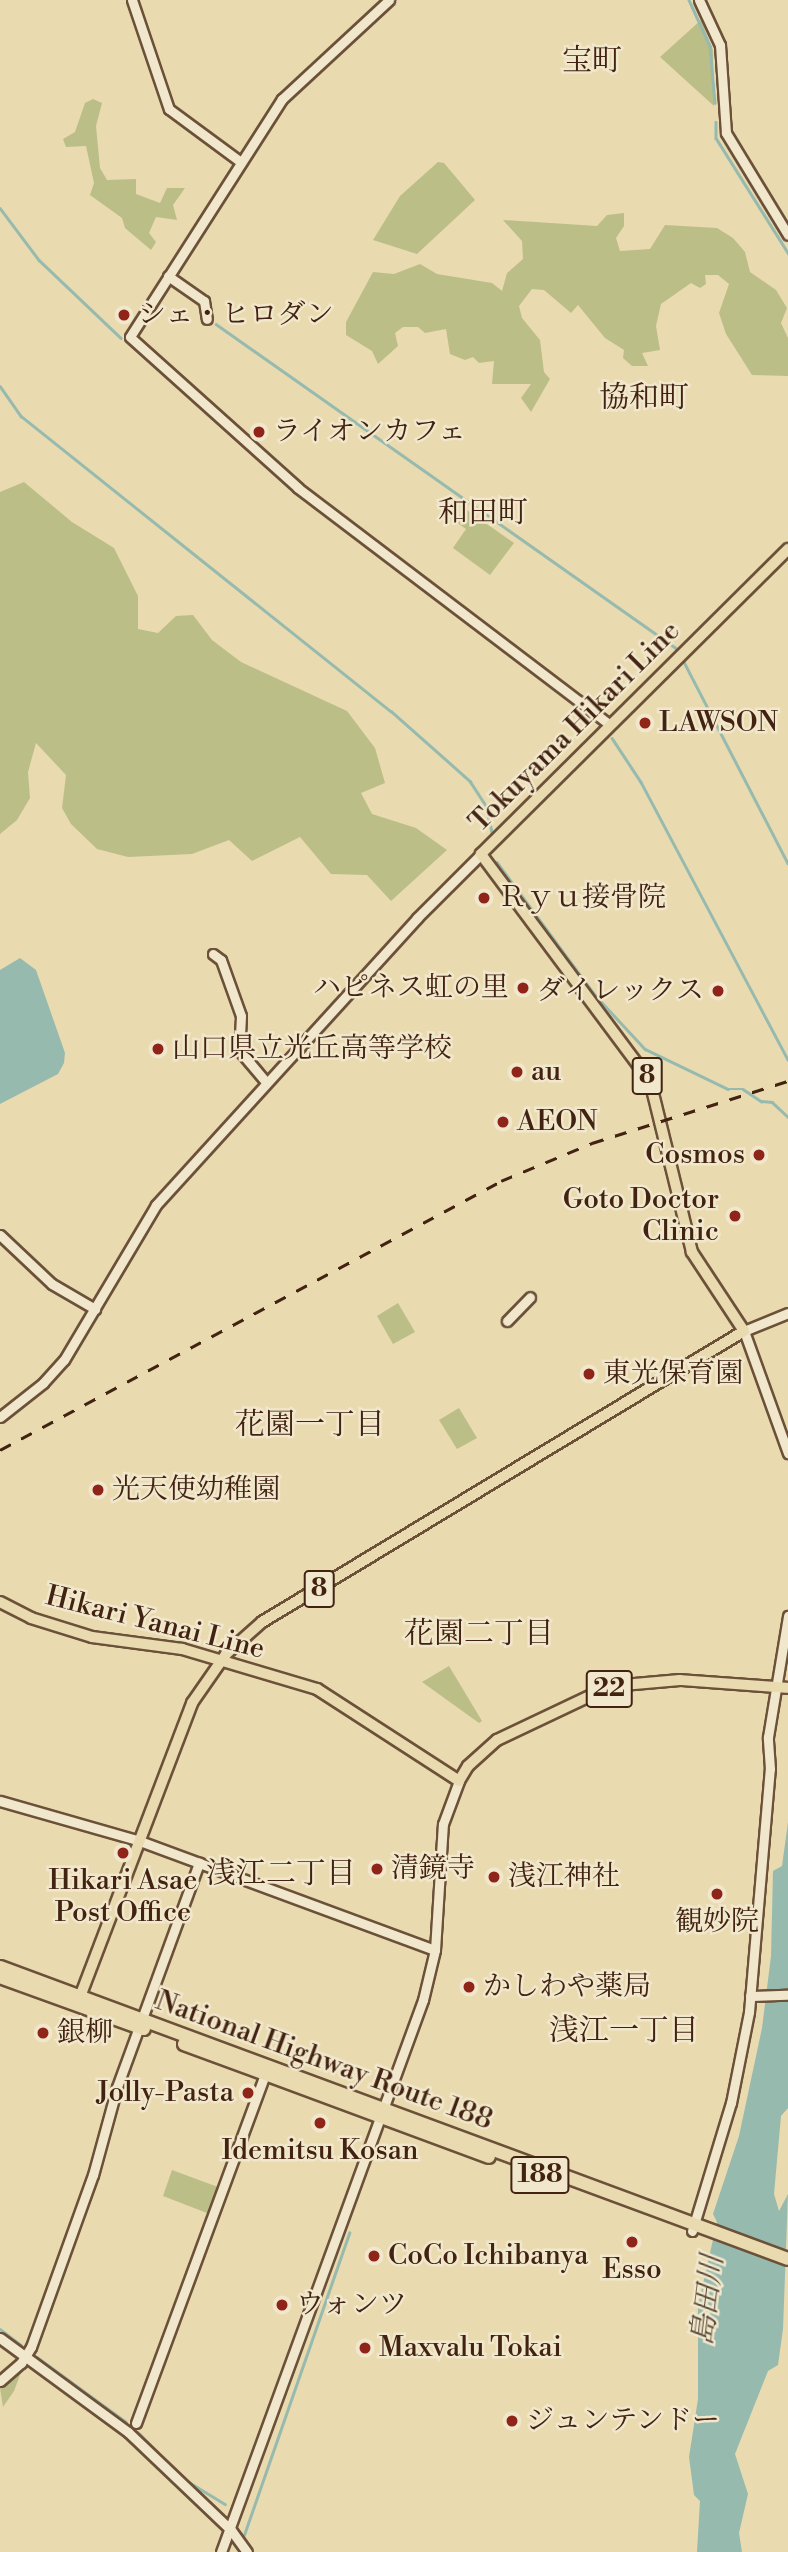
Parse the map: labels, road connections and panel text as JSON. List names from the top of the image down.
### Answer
{
  "streets": {
    "highway": ["National Highway Route 188", "188"],
    "main road": [
      "Tokuyama Hikari Line",
      "8",
      "Hikari Yanai Line",
      "22"
    ]
  },
  "crossings": [
    ["Tokuyama Hikari Line", "8"],
    ["8", "Hikari Yanai Line"],
    ["8", "National Highway Route 188"],
    ["Hikari Yanai Line", "22"]
  ],
  "districts": [
    "宝町",
    "協和町",
    "和田町",
    "花園一丁目",
    "花園二丁目",
    "浅江二丁目",
    "浅江一丁目"
  ],
  "water": ["島田川"],
  "places": [
    "シェ・ヒロダン",
    "ライオンカフェ",
    "LAWSON",
    "Ｒｙｕ接骨院",
    "ハピネス虹の里",
    "ダイレックス",
    "山口県立光丘高等学校",
    "au",
    "AEON",
    "Cosmos",
    "Goto Doctor Clinic",
    "東光保育園",
    "光天使幼稚園",
    "Hikari Asae Post Office",
    "清鏡寺",
    "浅江神社",
    "観妙院",
    "かしわや薬局",
    "銀柳",
    "Jolly-Pasta",
    "Idemitsu Kosan",
    "Esso",
    "CoCo Ichibanya",
    "ウォンツ",
    "Maxvalu Tokai",
    "ジュンテンドー"
  ]
}
